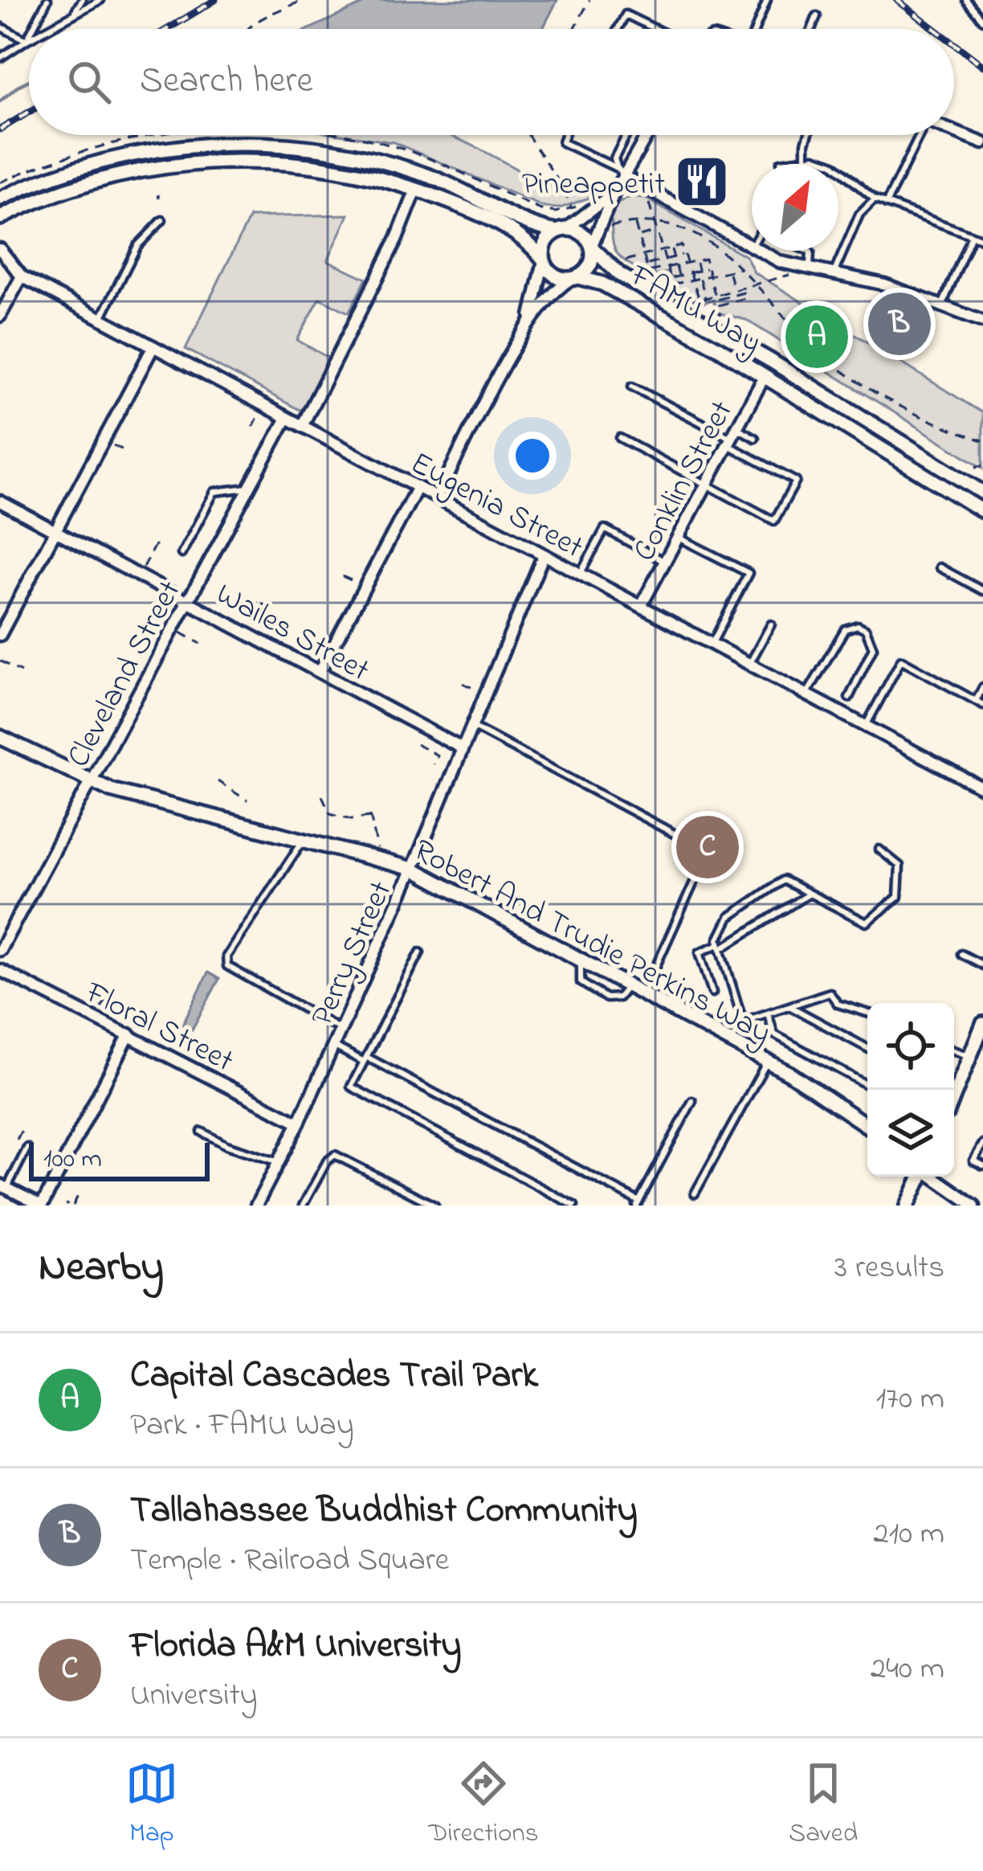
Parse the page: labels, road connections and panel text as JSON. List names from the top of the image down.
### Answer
{
  "streets": {
    "street": [
      "FAMU Way",
      "Conklin Street",
      "Eugenia Street",
      "Wailes Street",
      "Cleveland Street",
      "Robert And Trudie Perkins Way",
      "Perry Street",
      "Floral Street"
    ]
  },
  "crossings": [
    ["FAMU Way", "Conklin Street"],
    ["Conklin Street", "Eugenia Street"],
    ["Eugenia Street", "Cleveland Street"],
    ["Eugenia Street", "Perry Street"],
    ["Wailes Street", "Cleveland Street"],
    ["Wailes Street", "Perry Street"],
    ["Cleveland Street", "Robert And Trudie Perkins Way"],
    ["Robert And Trudie Perkins Way", "Perry Street"],
    ["Perry Street", "Floral Street"]
  ],
  "places": {
    "restaurant": ["Pineappetit"]
  },
  "scale_bar": "100 m",
  "north": "top right",
  "page": {
    "search": "Search here",
    "pins": ["B", "A", "C"],
    "scale": "100 m",
    "heading": ["Nearby", "3 results"],
    "list": [
      {
        "mark": "A",
        "name": "Capital Cascades Trail Park",
        "note": "Park · FAMU Way",
        "value": "170 m"
      },
      {
        "mark": "B",
        "name": "Tallahassee Buddhist Community",
        "note": "Temple · Railroad Square",
        "value": "210 m"
      },
      {
        "mark": "C",
        "name": "Florida A&M University",
        "note": "University",
        "value": "240 m"
      }
    ],
    "nav": ["Map", "Directions", "Saved"]
  }
}
